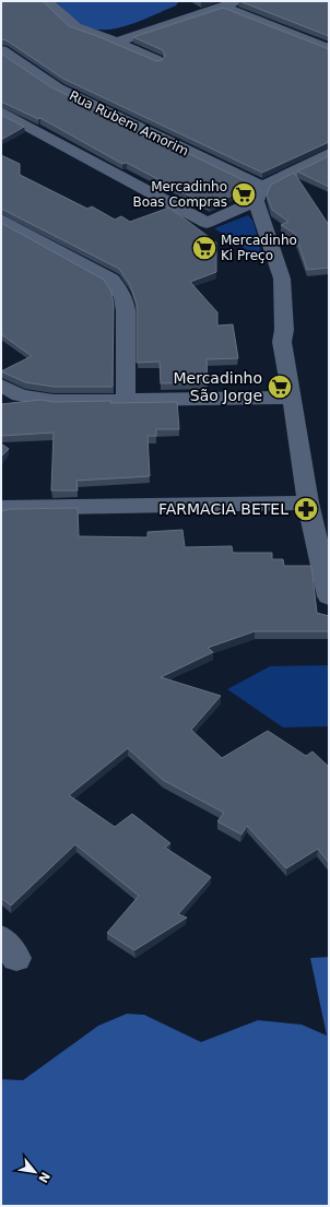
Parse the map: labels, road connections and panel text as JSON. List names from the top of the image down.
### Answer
{
  "streets": {
    "street": ["Rua Rubem Amorim"]
  },
  "places": {
    "supermarket": ["Mercadinho Boas Compras", "Mercadinho Ki Preço", "Mercadinho São Jorge"],
    "pharmacy": ["FARMACIA BETEL"]
  },
  "north": "bottom right"
}
